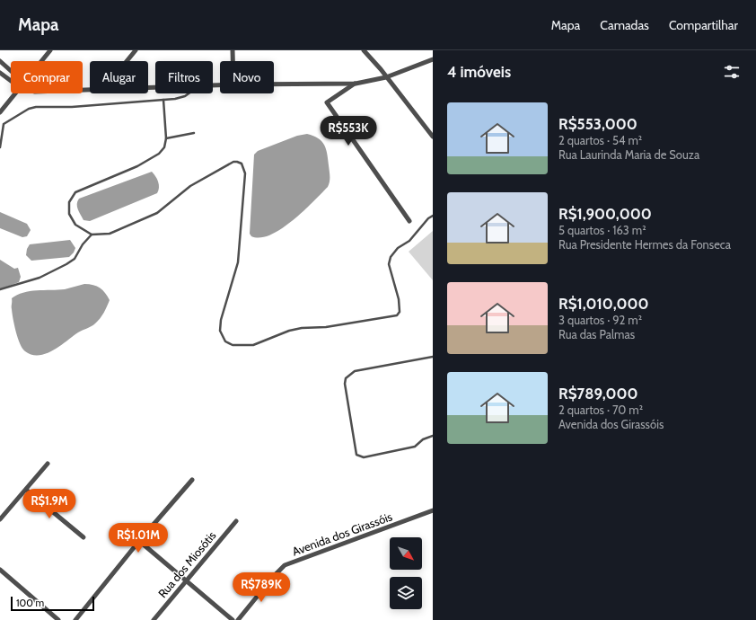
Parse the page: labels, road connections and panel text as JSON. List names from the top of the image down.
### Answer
{
  "streets": {
    "street": ["Avenida dos Girassóis", "Rua dos Miosótis"]
  },
  "scale_bar": "100 m",
  "north": "bottom right",
  "page": {
    "header": "Mapa",
    "nav": ["Mapa", "Camadas", "Compartilhar"],
    "heading": "4 imóveis",
    "chip": [
      "Comprar",
      "Alugar",
      "Filtros",
      "Novo"
    ],
    "list": [
      {
        "name": "R$553,000",
        "note": "2 quartos · 54 m² · Rua Laurinda Maria de Souza"
      },
      {
        "name": "R$1,900,000",
        "note": "5 quartos · 163 m² · Rua Presidente Hermes da Fonseca"
      },
      {
        "name": "R$1,010,000",
        "note": "3 quartos · 92 m² · Rua das Palmas"
      },
      {
        "name": "R$789,000",
        "note": "2 quartos · 70 m² · Avenida dos Girassóis"
      }
    ],
    "price": [
      "R$553K",
      "R$1.9M",
      "R$1.01M",
      "R$789K"
    ],
    "scale": "100 m"
  }
}
